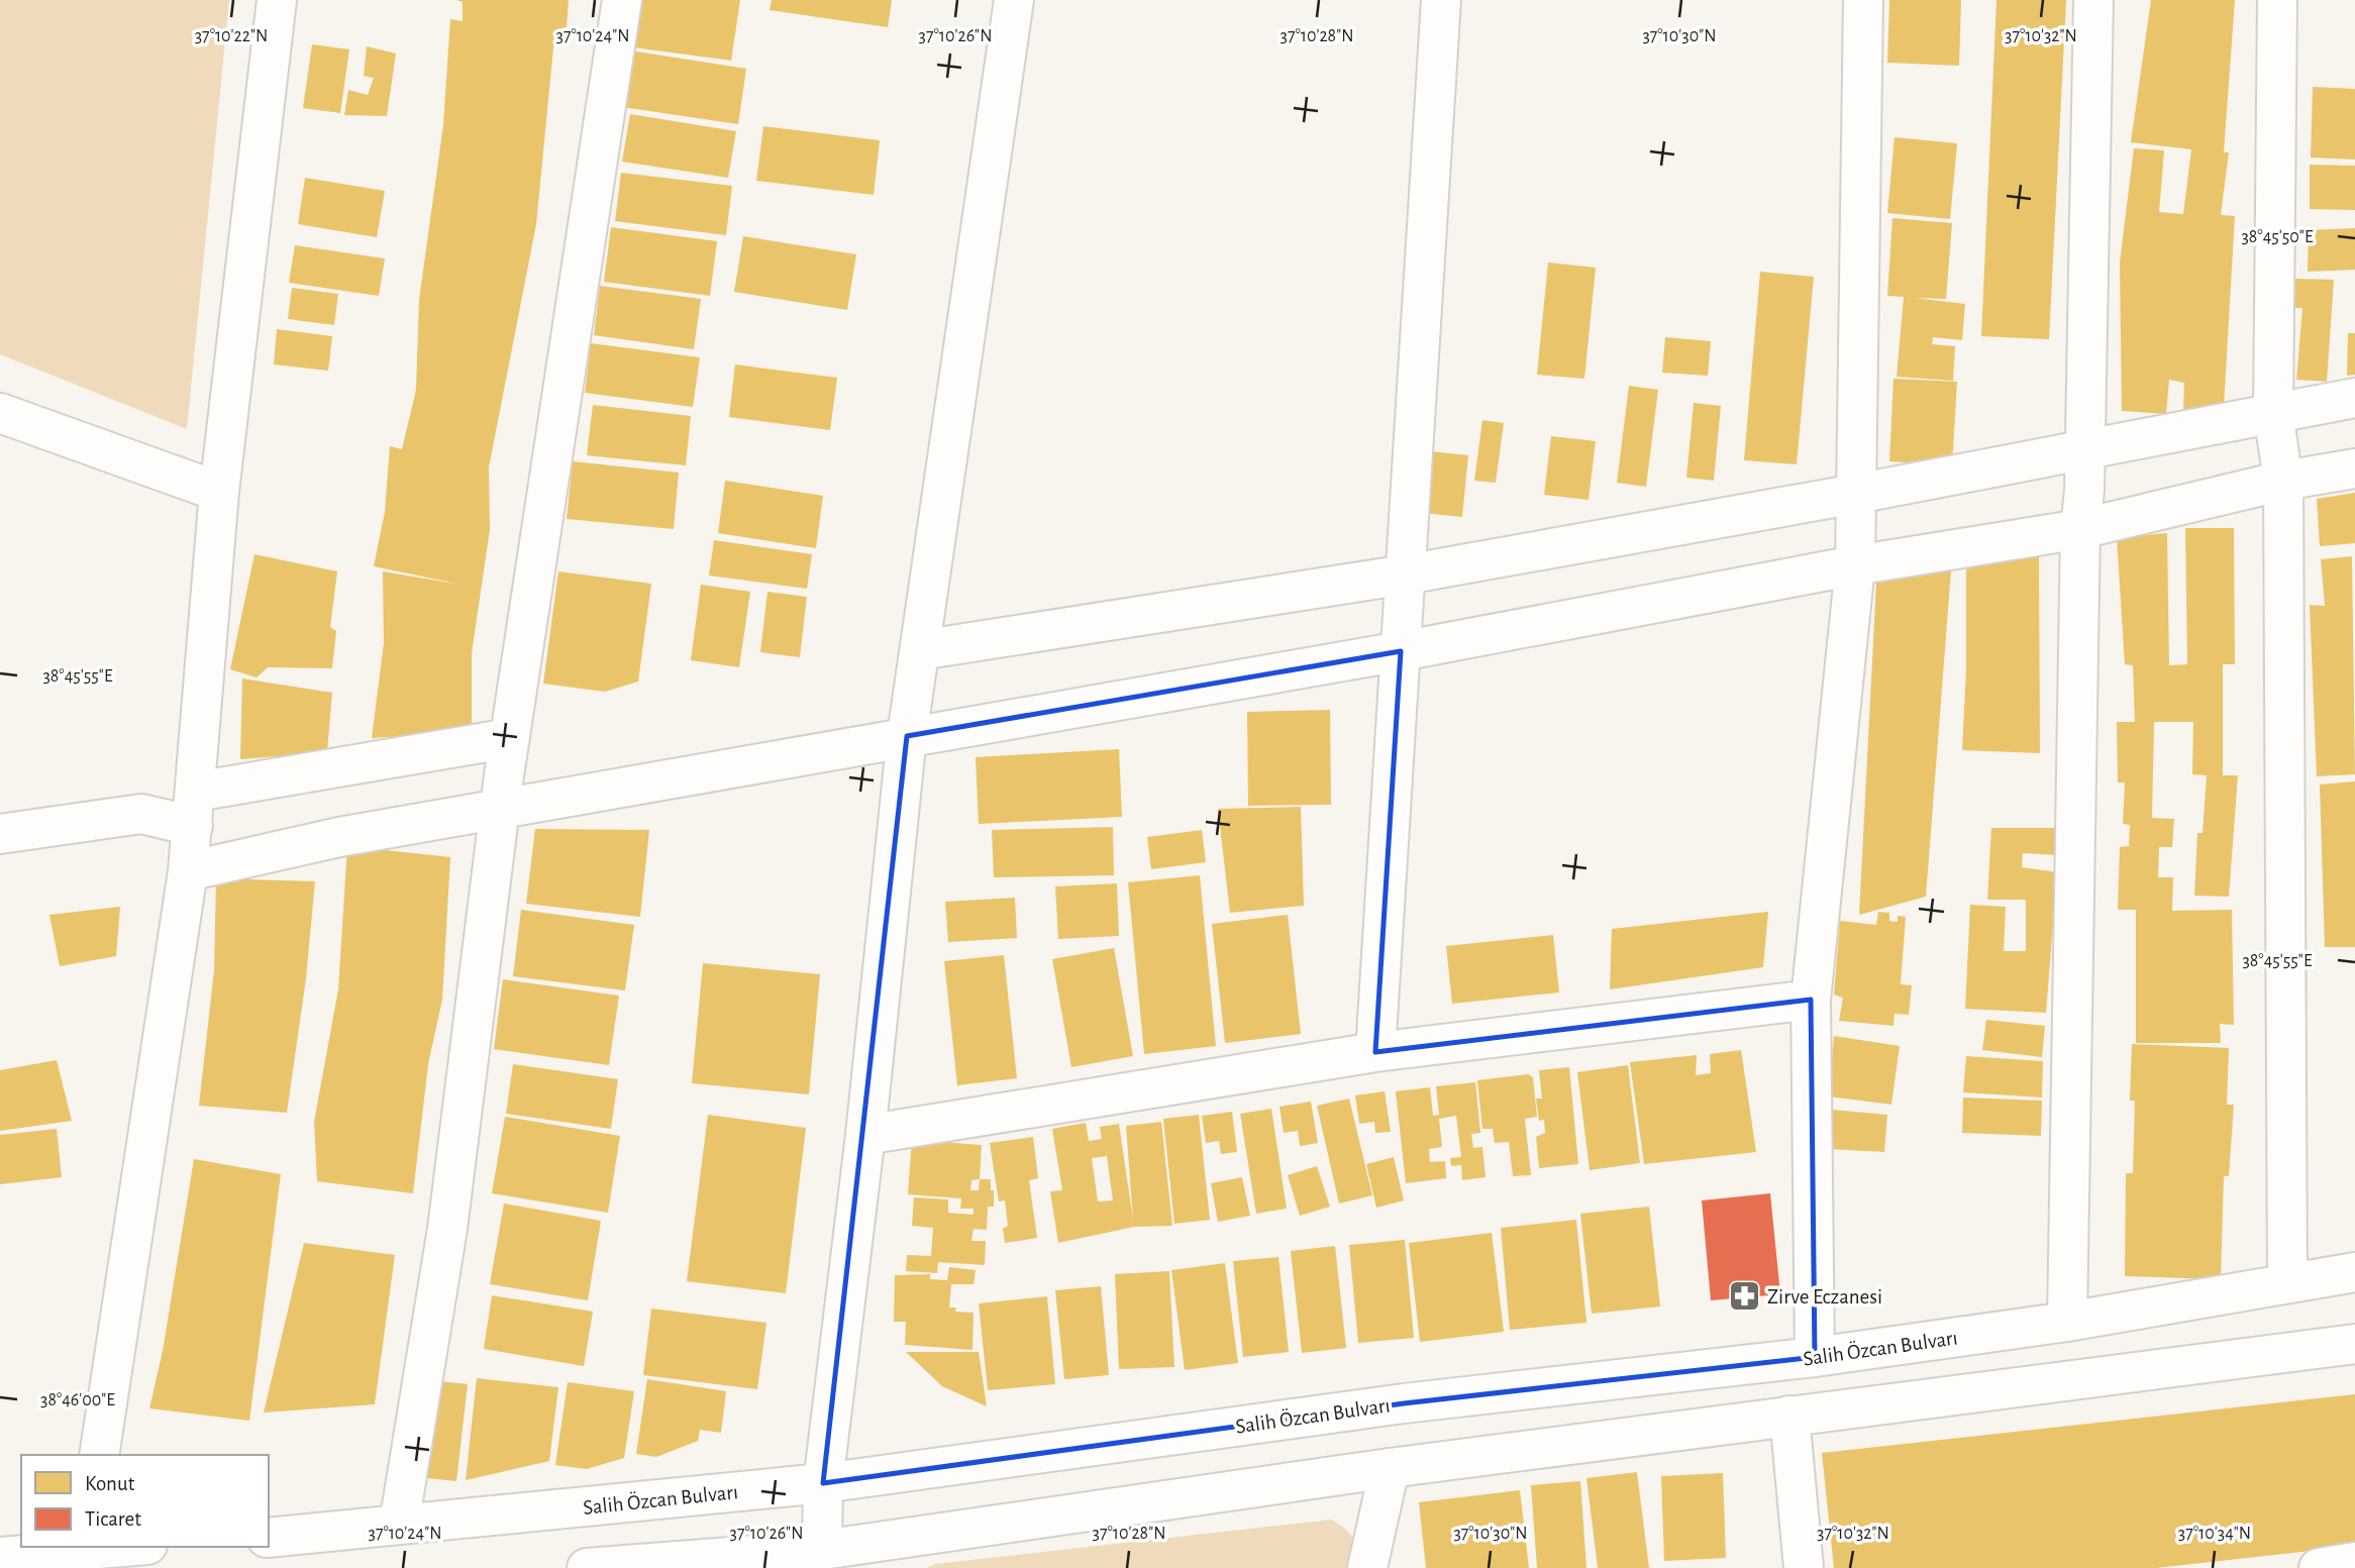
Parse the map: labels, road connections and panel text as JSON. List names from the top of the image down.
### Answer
{
  "streets": {
    "street": ["Salih Özcan Bulvarı"]
  },
  "places": {
    "pharmacy": ["Zirve Eczanesi"]
  },
  "legend": ["Konut", "Ticaret"],
  "coordinates": [
    "37°10'22\"N",
    "37°10'24\"N",
    "37°10'26\"N",
    "37°10'28\"N",
    "37°10'30\"N",
    "37°10'32\"N",
    "38°45'50\"E",
    "38°45'55\"E",
    "38°46'00\"E",
    "37°10'34\"N"
  ]
}
